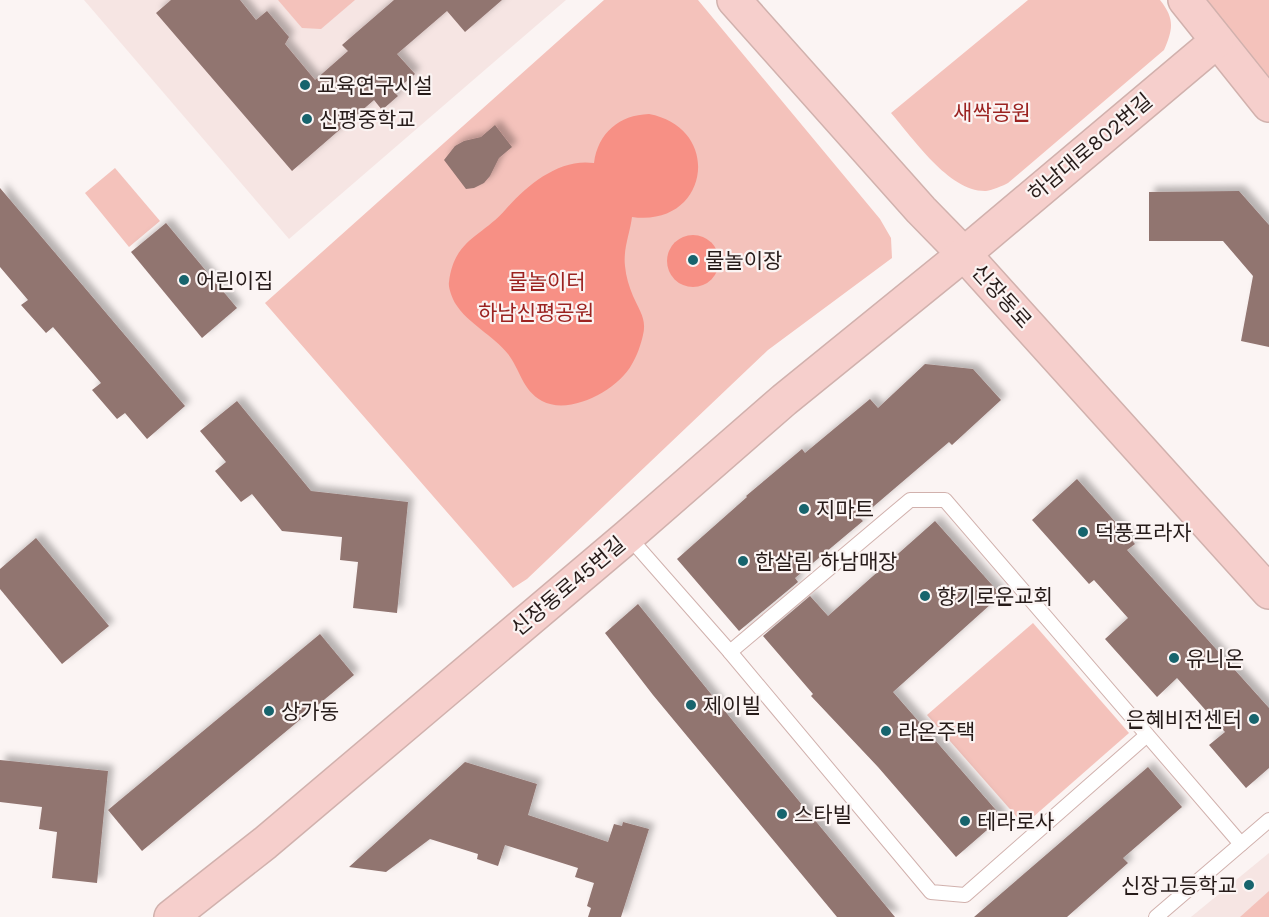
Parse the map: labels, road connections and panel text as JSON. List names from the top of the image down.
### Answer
{
  "streets": {
    "street": ["하남대로802번길", "신장동로", "신장동로45번길"]
  },
  "crossings": [
    ["하남대로802번길", "신장동로"],
    ["하남대로802번길", "신장동로45번길"],
    ["신장동로", "신장동로45번길"]
  ],
  "parks": ["새싹공원", "물놀이터", "하남신평공원"],
  "places": [
    "교육연구시설",
    "신평중학교",
    "물놀이장",
    "어린이집",
    "지마트",
    "덕풍프라자",
    "한살림 하남매장",
    "향기로운교회",
    "유니온",
    "제이빌",
    "상가동",
    "은혜비전센터",
    "라온주택",
    "스타빌",
    "테라로사",
    "신장고등학교"
  ]
}
